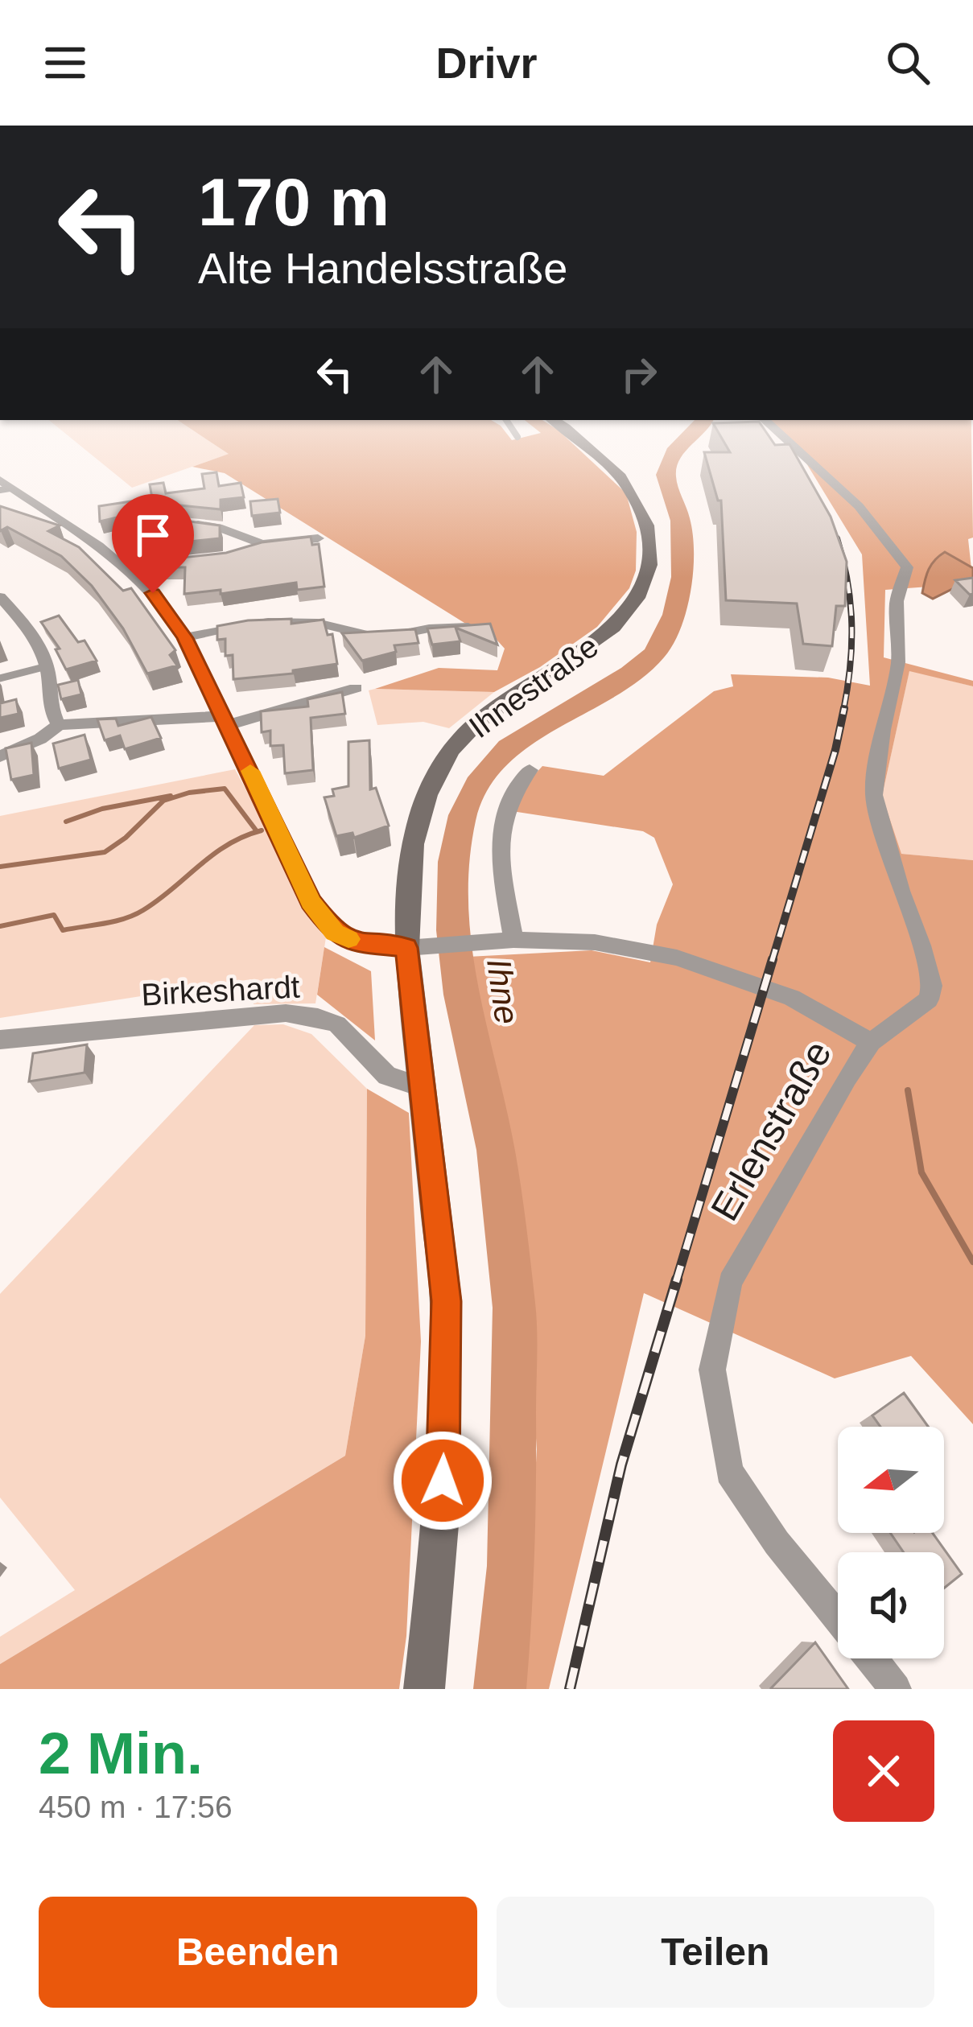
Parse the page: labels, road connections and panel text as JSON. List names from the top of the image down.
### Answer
{
  "streets": {
    "main road": ["Ihnestraße"],
    "street": ["Birkeshardt", "Erlenstraße"]
  },
  "crossings": [
    ["Ihnestraße", "Birkeshardt"],
    ["Ihnestraße", "Erlenstraße"]
  ],
  "water": ["Ihne"],
  "north": "left",
  "page": {
    "header": "Drivr",
    "turn": ["170 m", "Alte Handelsstraße"],
    "heading": ["2 Min.", "450 m · 17:56"],
    "buttons": ["Beenden", "Teilen"]
  }
}
